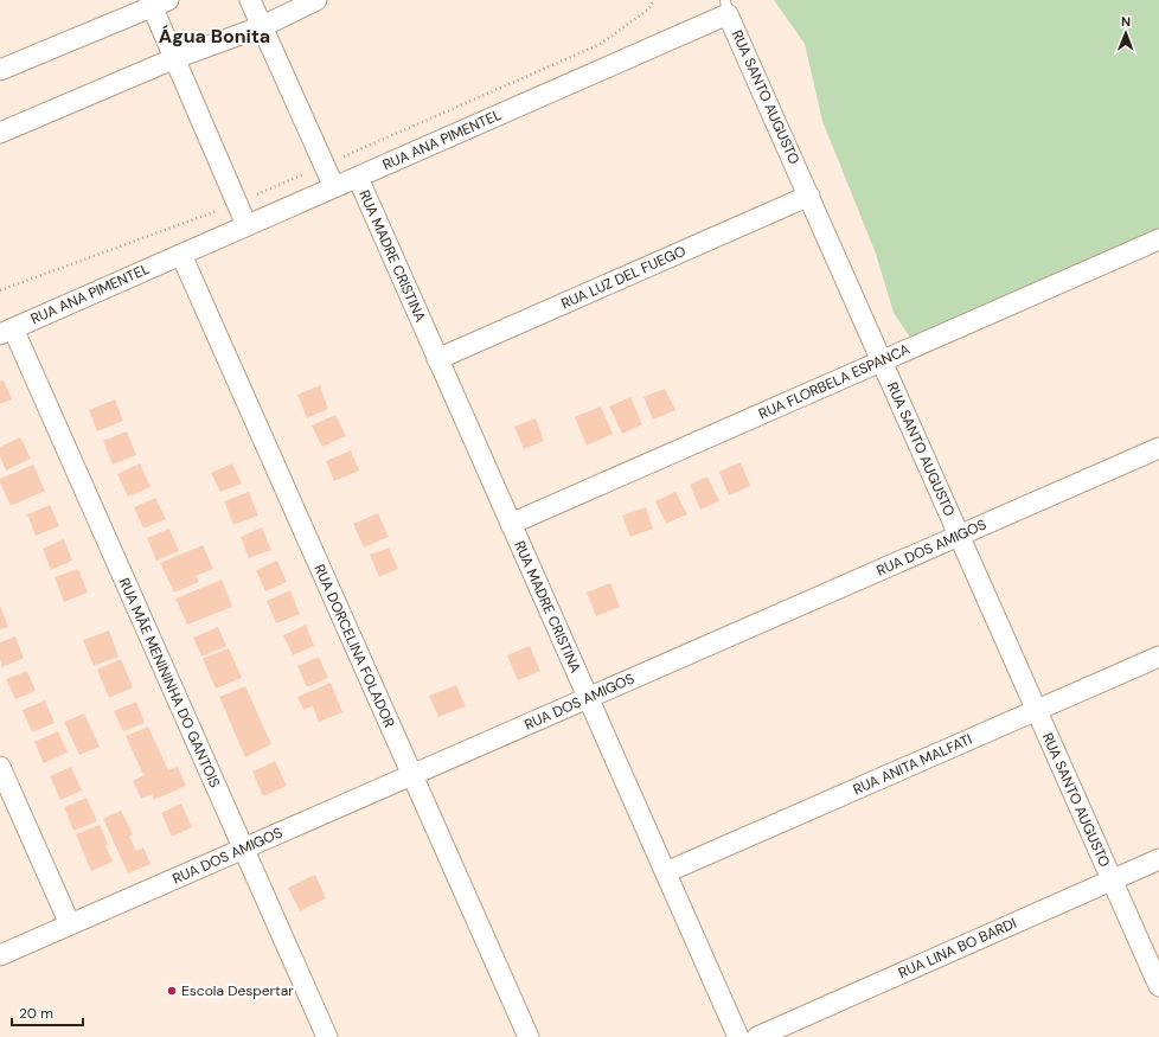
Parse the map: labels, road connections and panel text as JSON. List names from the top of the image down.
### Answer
{
  "streets": {
    "street": [
      "RUA SANTO AUGUSTO",
      "RUA ANA PIMENTEL",
      "RUA MADRE CRISTINA",
      "RUA LUZ DEL FUEGO",
      "RUA FLORBELA ESPANCA",
      "RUA DOS AMIGOS",
      "RUA DORCELINA FOLADOR",
      "RUA MÃE MENININHA DO GANTOIS",
      "RUA ANITA MALFATI",
      "RUA LINA BO BARDI"
    ]
  },
  "crossings": [
    ["RUA SANTO AUGUSTO", "RUA ANA PIMENTEL"],
    ["RUA SANTO AUGUSTO", "RUA LUZ DEL FUEGO"],
    ["RUA SANTO AUGUSTO", "RUA FLORBELA ESPANCA"],
    ["RUA SANTO AUGUSTO", "RUA DOS AMIGOS"],
    ["RUA SANTO AUGUSTO", "RUA ANITA MALFATI"],
    ["RUA SANTO AUGUSTO", "RUA LINA BO BARDI"],
    ["RUA ANA PIMENTEL", "RUA MADRE CRISTINA"],
    ["RUA ANA PIMENTEL", "RUA DORCELINA FOLADOR"],
    ["RUA ANA PIMENTEL", "RUA MÃE MENININHA DO GANTOIS"],
    ["RUA MADRE CRISTINA", "RUA LUZ DEL FUEGO"],
    ["RUA MADRE CRISTINA", "RUA FLORBELA ESPANCA"],
    ["RUA MADRE CRISTINA", "RUA DOS AMIGOS"],
    ["RUA MADRE CRISTINA", "RUA ANITA MALFATI"],
    ["RUA DOS AMIGOS", "RUA DORCELINA FOLADOR"],
    ["RUA DOS AMIGOS", "RUA MÃE MENININHA DO GANTOIS"]
  ],
  "districts": ["Água Bonita"],
  "places": ["Escola Despertar"],
  "scale_bar": "20 m",
  "north": "top"
}
